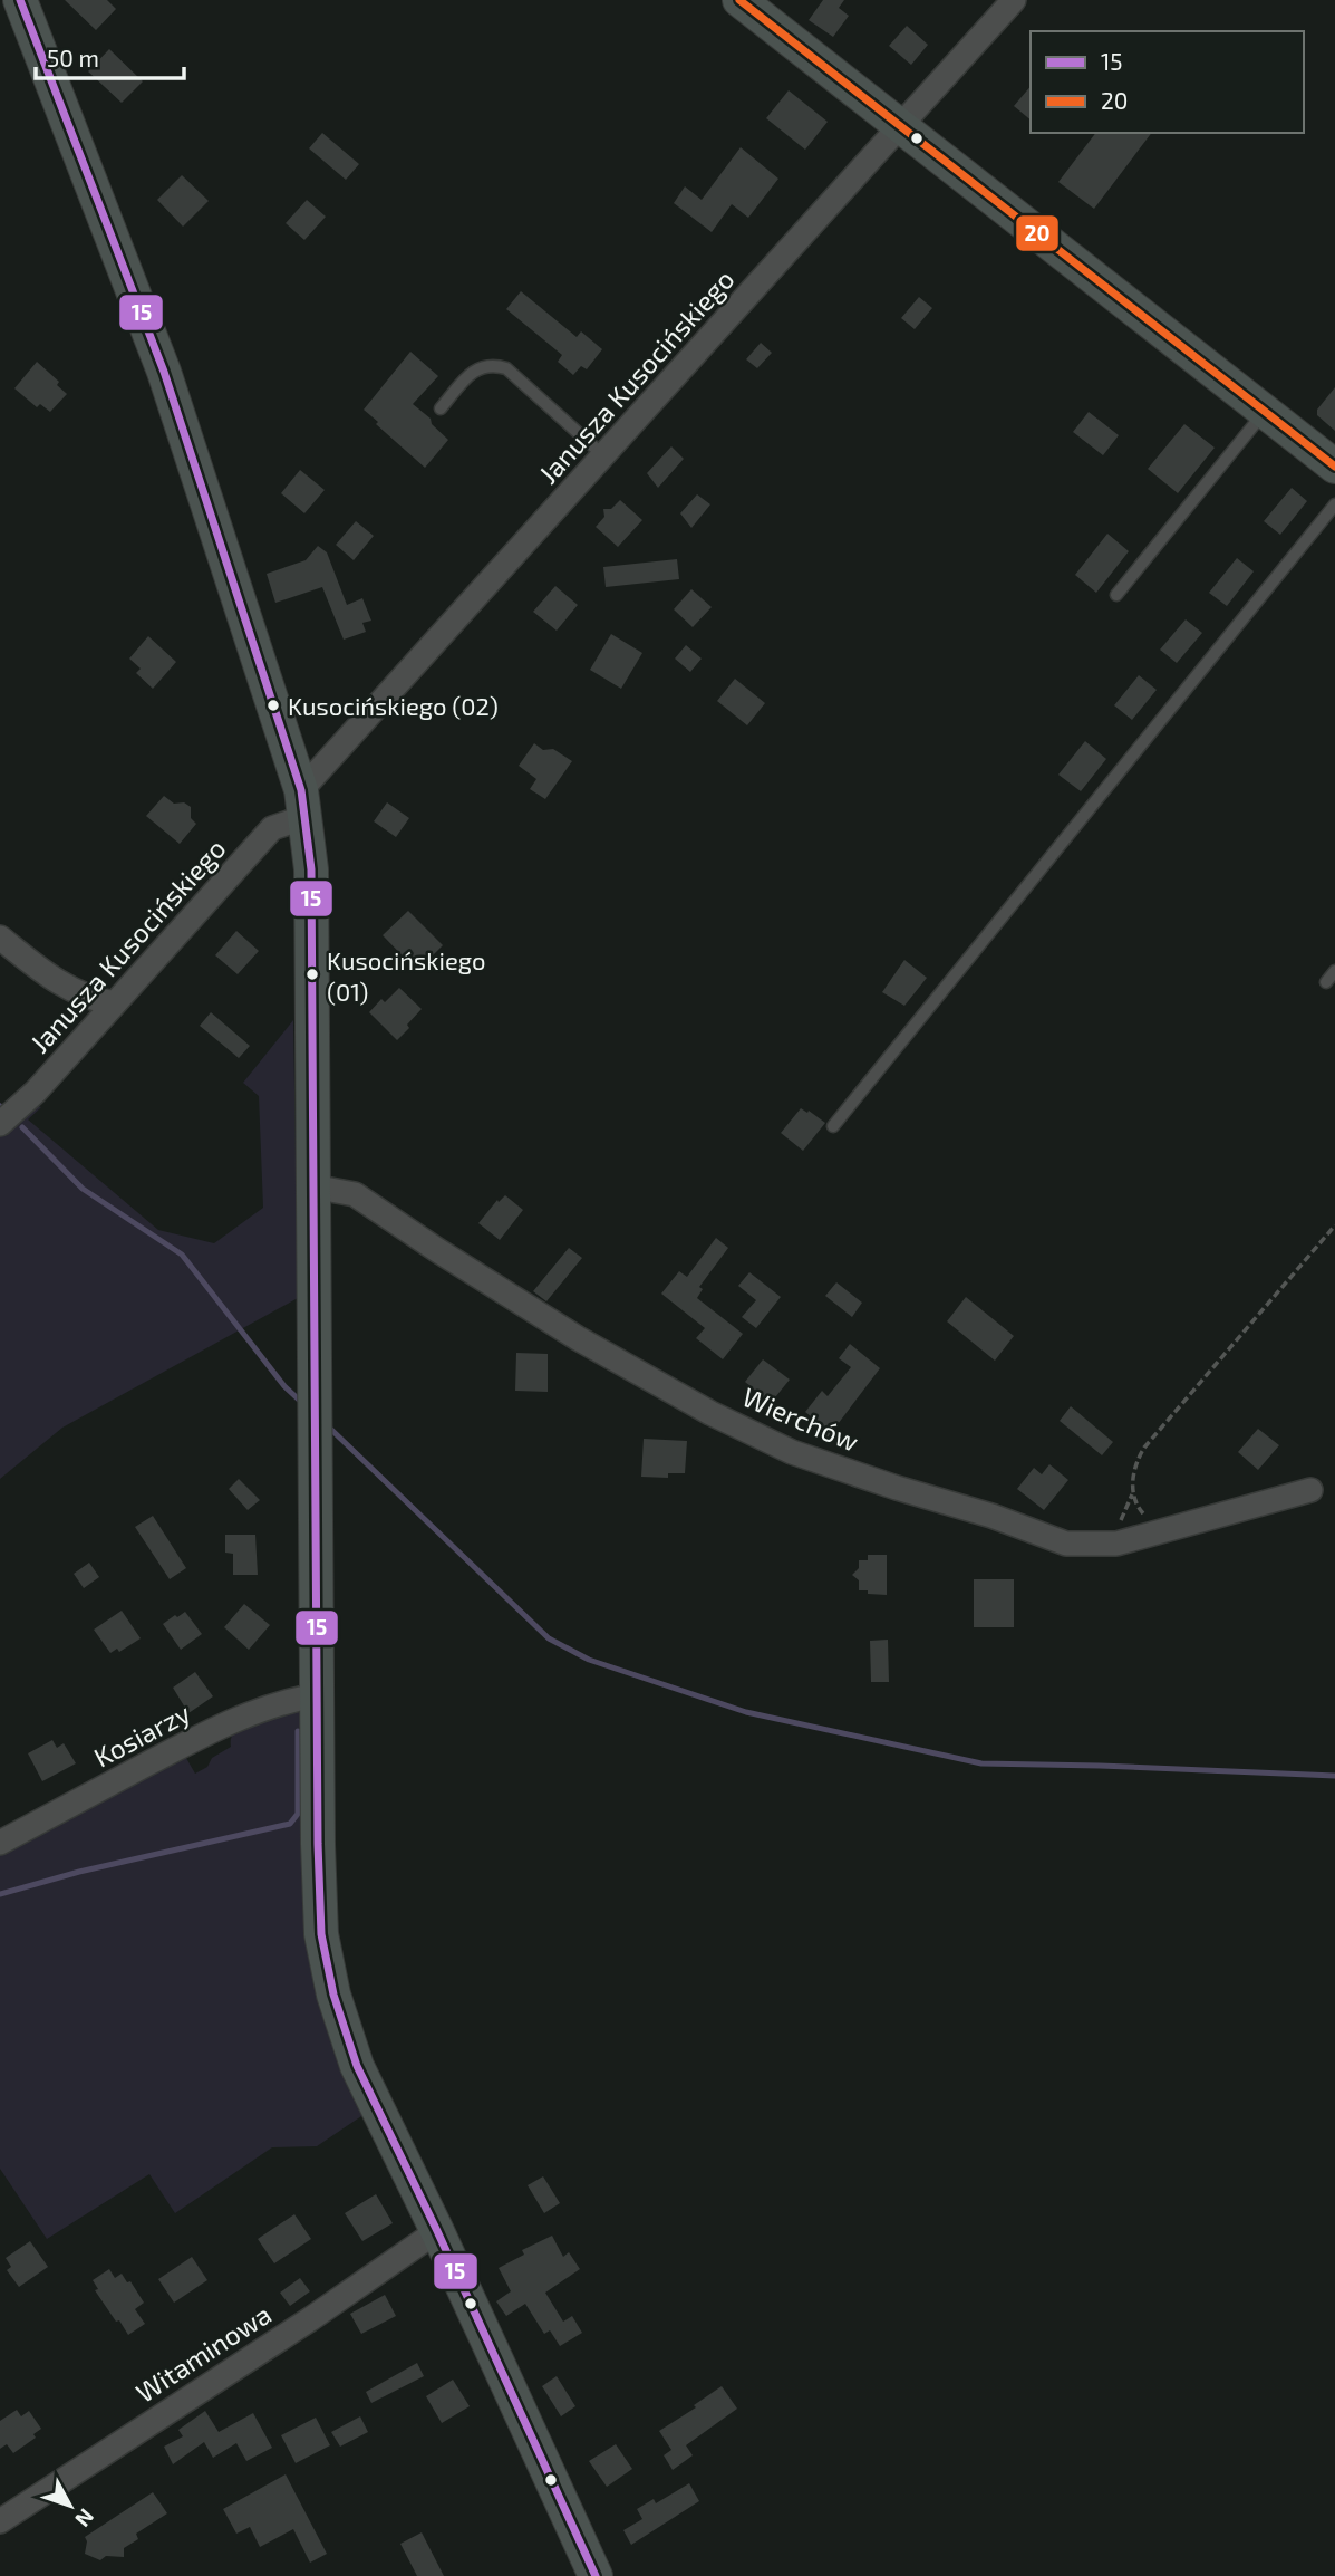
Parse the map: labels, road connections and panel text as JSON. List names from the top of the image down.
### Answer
{
  "streets": {
    "street": [
      "Janusza Kusocińskiego",
      "Wierchów",
      "Kosiarzy",
      "Witaminowa"
    ]
  },
  "places": ["Kusocińskiego (02)", "Kusocińskiego (01)"],
  "lines": ["transit line 15", "transit line 20"],
  "legend": ["15", "20"],
  "scale_bar": "50 m",
  "north": "bottom right"
}
